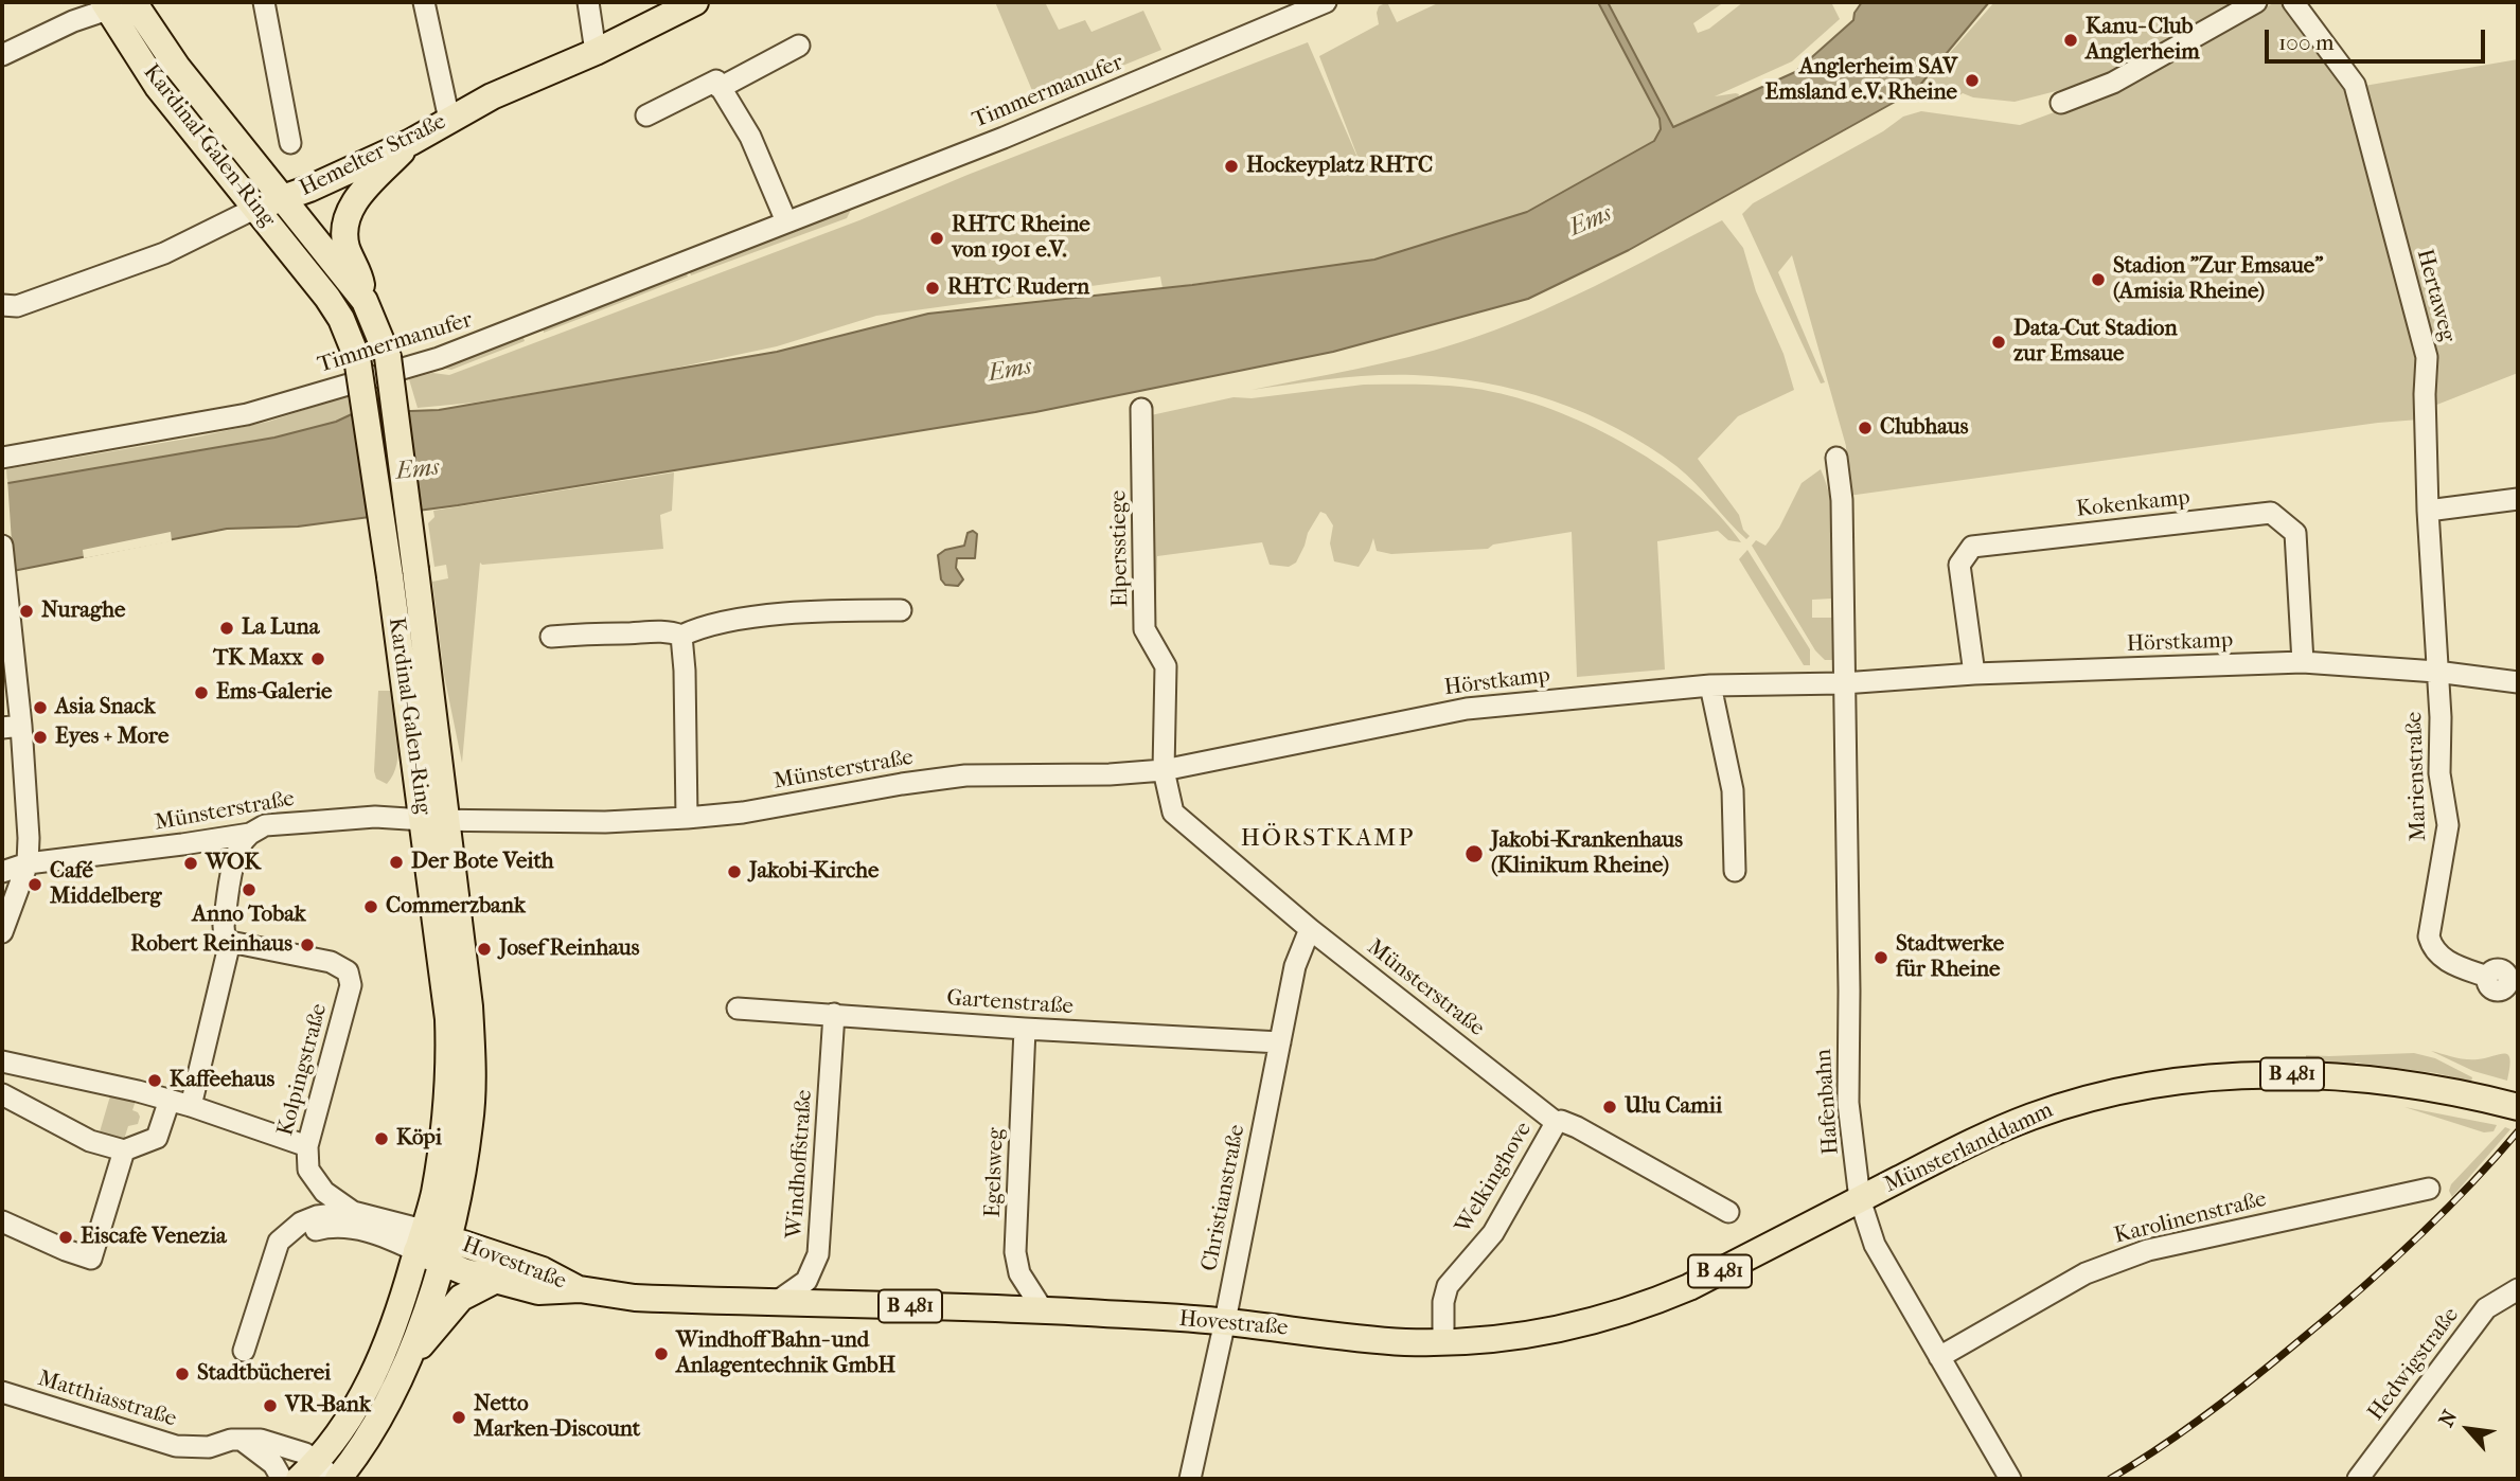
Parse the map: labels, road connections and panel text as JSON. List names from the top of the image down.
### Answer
{
  "streets": {
    "main road": [
      "Kardinal-Galen-Ring",
      "Hemelter Straße",
      "B 481",
      "Münsterlanddamm",
      "Hovestraße"
    ],
    "street": [
      "Timmermanufer",
      "Hertaweg",
      "Kokenkamp",
      "Elpersstiege",
      "Hörstkamp",
      "Münsterstraße",
      "Marienstraße",
      "Gartenstraße",
      "Kolpingstraße",
      "Hafenbahn",
      "Windhoffstraße",
      "Egelsweg",
      "Welkinghove",
      "Christianstraße",
      "Karolinenstraße",
      "Hedwigstraße",
      "Matthiasstraße"
    ]
  },
  "crossings": [
    ["Kardinal-Galen-Ring", "Hemelter Straße"],
    ["Kardinal-Galen-Ring", "Münsterstraße"],
    ["Kardinal-Galen-Ring", "Kolpingstraße"],
    ["Kardinal-Galen-Ring", "B 481"],
    ["Kardinal-Galen-Ring", "Hovestraße"],
    ["Kardinal-Galen-Ring", "Matthiasstraße"],
    ["Hertaweg", "Hörstkamp"],
    ["Hertaweg", "Marienstraße"],
    ["Kokenkamp", "Hörstkamp"],
    ["Elpersstiege", "Hörstkamp"],
    ["Elpersstiege", "Münsterstraße"],
    ["Hörstkamp", "Münsterstraße"],
    ["Hörstkamp", "Marienstraße"],
    ["Hörstkamp", "Hafenbahn"],
    ["Münsterstraße", "Welkinghove"],
    ["Münsterstraße", "Christianstraße"],
    ["Gartenstraße", "Windhoffstraße"],
    ["Gartenstraße", "Egelsweg"],
    ["Gartenstraße", "Christianstraße"],
    ["Kolpingstraße", "B 481"],
    ["B 481", "Hovestraße"],
    ["Hafenbahn", "Münsterlanddamm"],
    ["Hafenbahn", "Karolinenstraße"],
    ["Hafenbahn", "Hovestraße"],
    ["Münsterlanddamm", "Hovestraße"],
    ["Windhoffstraße", "Hovestraße"],
    ["Egelsweg", "Hovestraße"],
    ["Welkinghove", "Hovestraße"],
    ["Christianstraße", "Hovestraße"]
  ],
  "districts": ["HÖRSTKAMP"],
  "water": ["Ems"],
  "places": [
    "Kanu- Club Anglerheim",
    "Anglerheim SAV Emsland e.V. Rheine",
    "Hockeyplatz RHTC",
    "RHTC Rheine von 1901 e.V.",
    "Stadion \"Zur Emsaue\" (Amisia Rheine)",
    "RHTC Rudern",
    "Data-Cut Stadion zur Emsaue",
    "Clubhaus",
    "Nuraghe",
    "La Luna",
    "TK Maxx",
    "Ems-Galerie",
    "Asia Snack",
    "Eyes + More",
    "Jakobi-Krankenhaus (Klinikum Rheine)",
    "Der Bote Veith",
    "WOK",
    "Jakobi-Kirche",
    "Café Middelberg",
    "Anno Tobak",
    "Commerzbank",
    "Robert Reinhaus",
    "Josef Reinhaus",
    "Stadtwerke für Rheine",
    "Kaffeehaus",
    "Ulu Camii",
    "Köpi",
    "Eiscafe Venezia",
    "Windhoff Bahn- und Anlagentechnik GmbH",
    "Stadtbücherei",
    "VR-Bank",
    "Netto Marken-Discount"
  ],
  "scale_bar": "100 m",
  "north": "top left"
}
